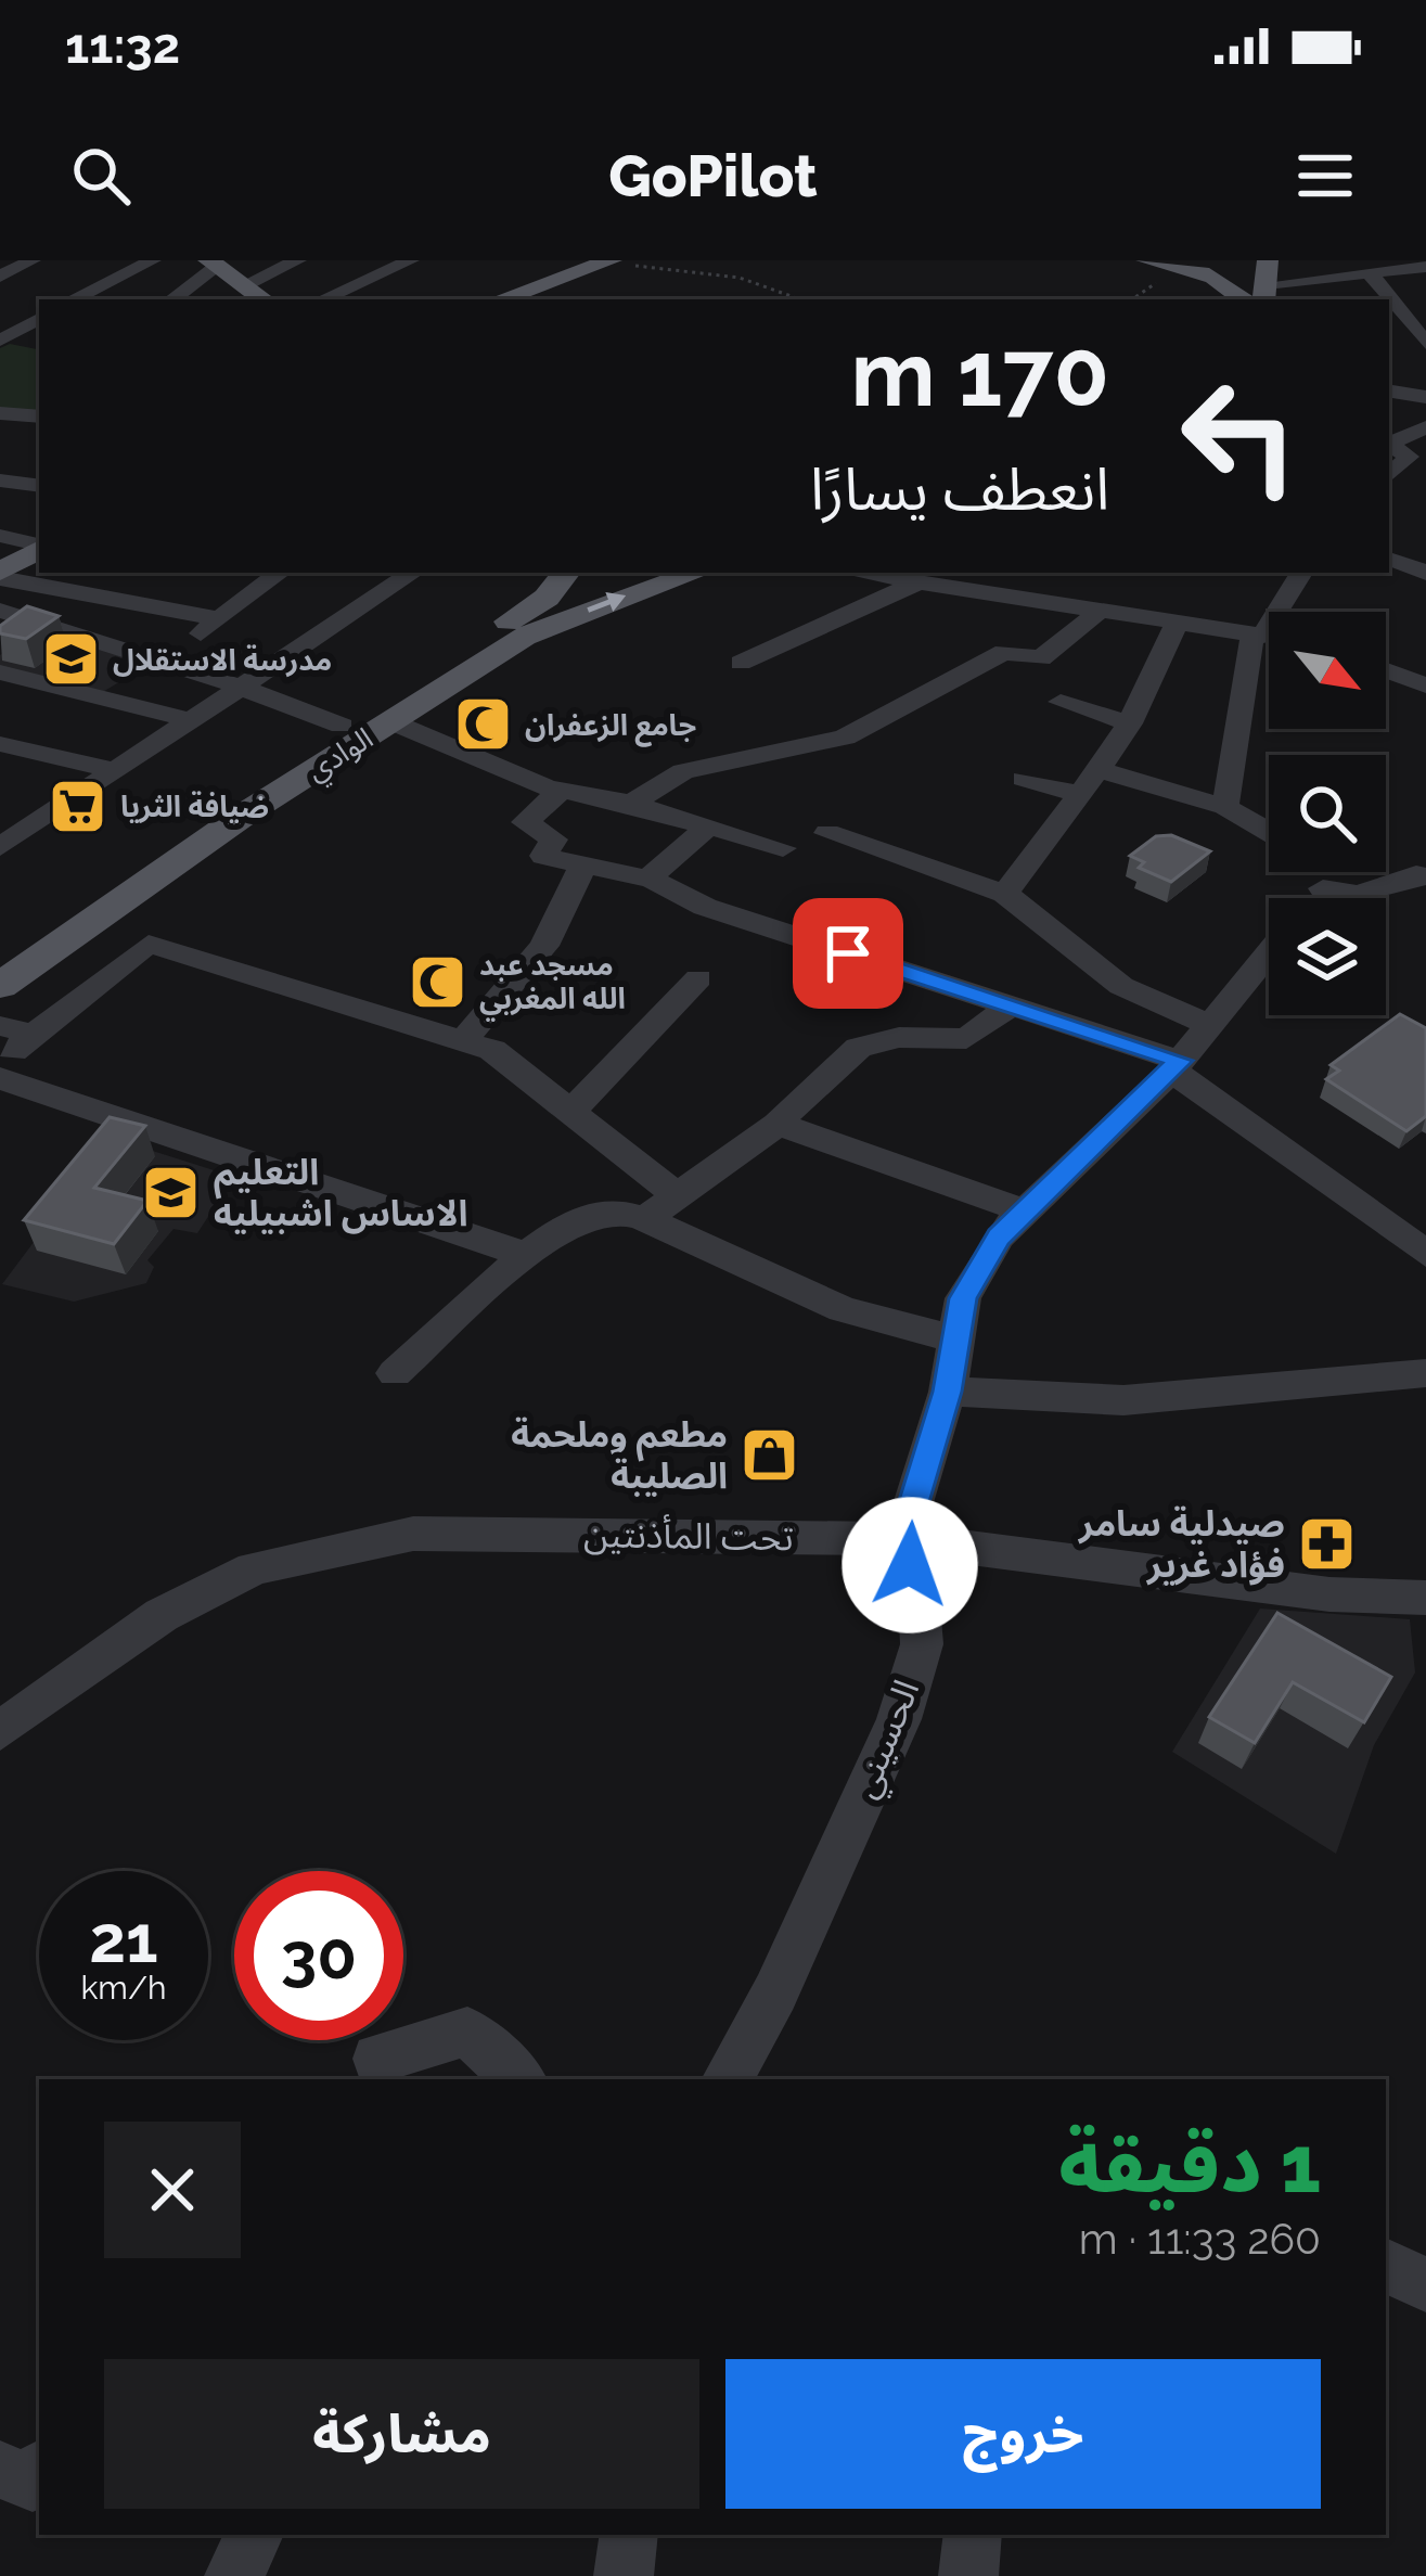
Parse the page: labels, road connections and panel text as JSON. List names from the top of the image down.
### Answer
{
  "streets": {
    "main road": ["الوادي"],
    "street": ["تحت المأذنتين", "الحسيني"]
  },
  "crossings": [
    ["تحت المأذنتين", "الحسيني"]
  ],
  "places": {
    "school or university": ["مدرسة الاستقلال", "التعلیم الاساس اشبیلیه"],
    "mosque": ["جامع الزعفران", "مسجد عبد الله المغربي"],
    "supermarket": ["ضيافة الثريا"],
    "shop": ["مطعم وملحمة الصليبة"],
    "pharmacy": ["صيدلية سامر فؤاد غرير"]
  },
  "north": "bottom right",
  "page": {
    "status": "11:32",
    "header": "GoPilot",
    "turn": ["170 m", "انعطف يسارًا"],
    "speed": "21 km/h",
    "limit": "30",
    "heading": ["1 دقيقة", "260 m · 11:33"],
    "buttons": ["خروج", "مشاركة"]
  }
}
